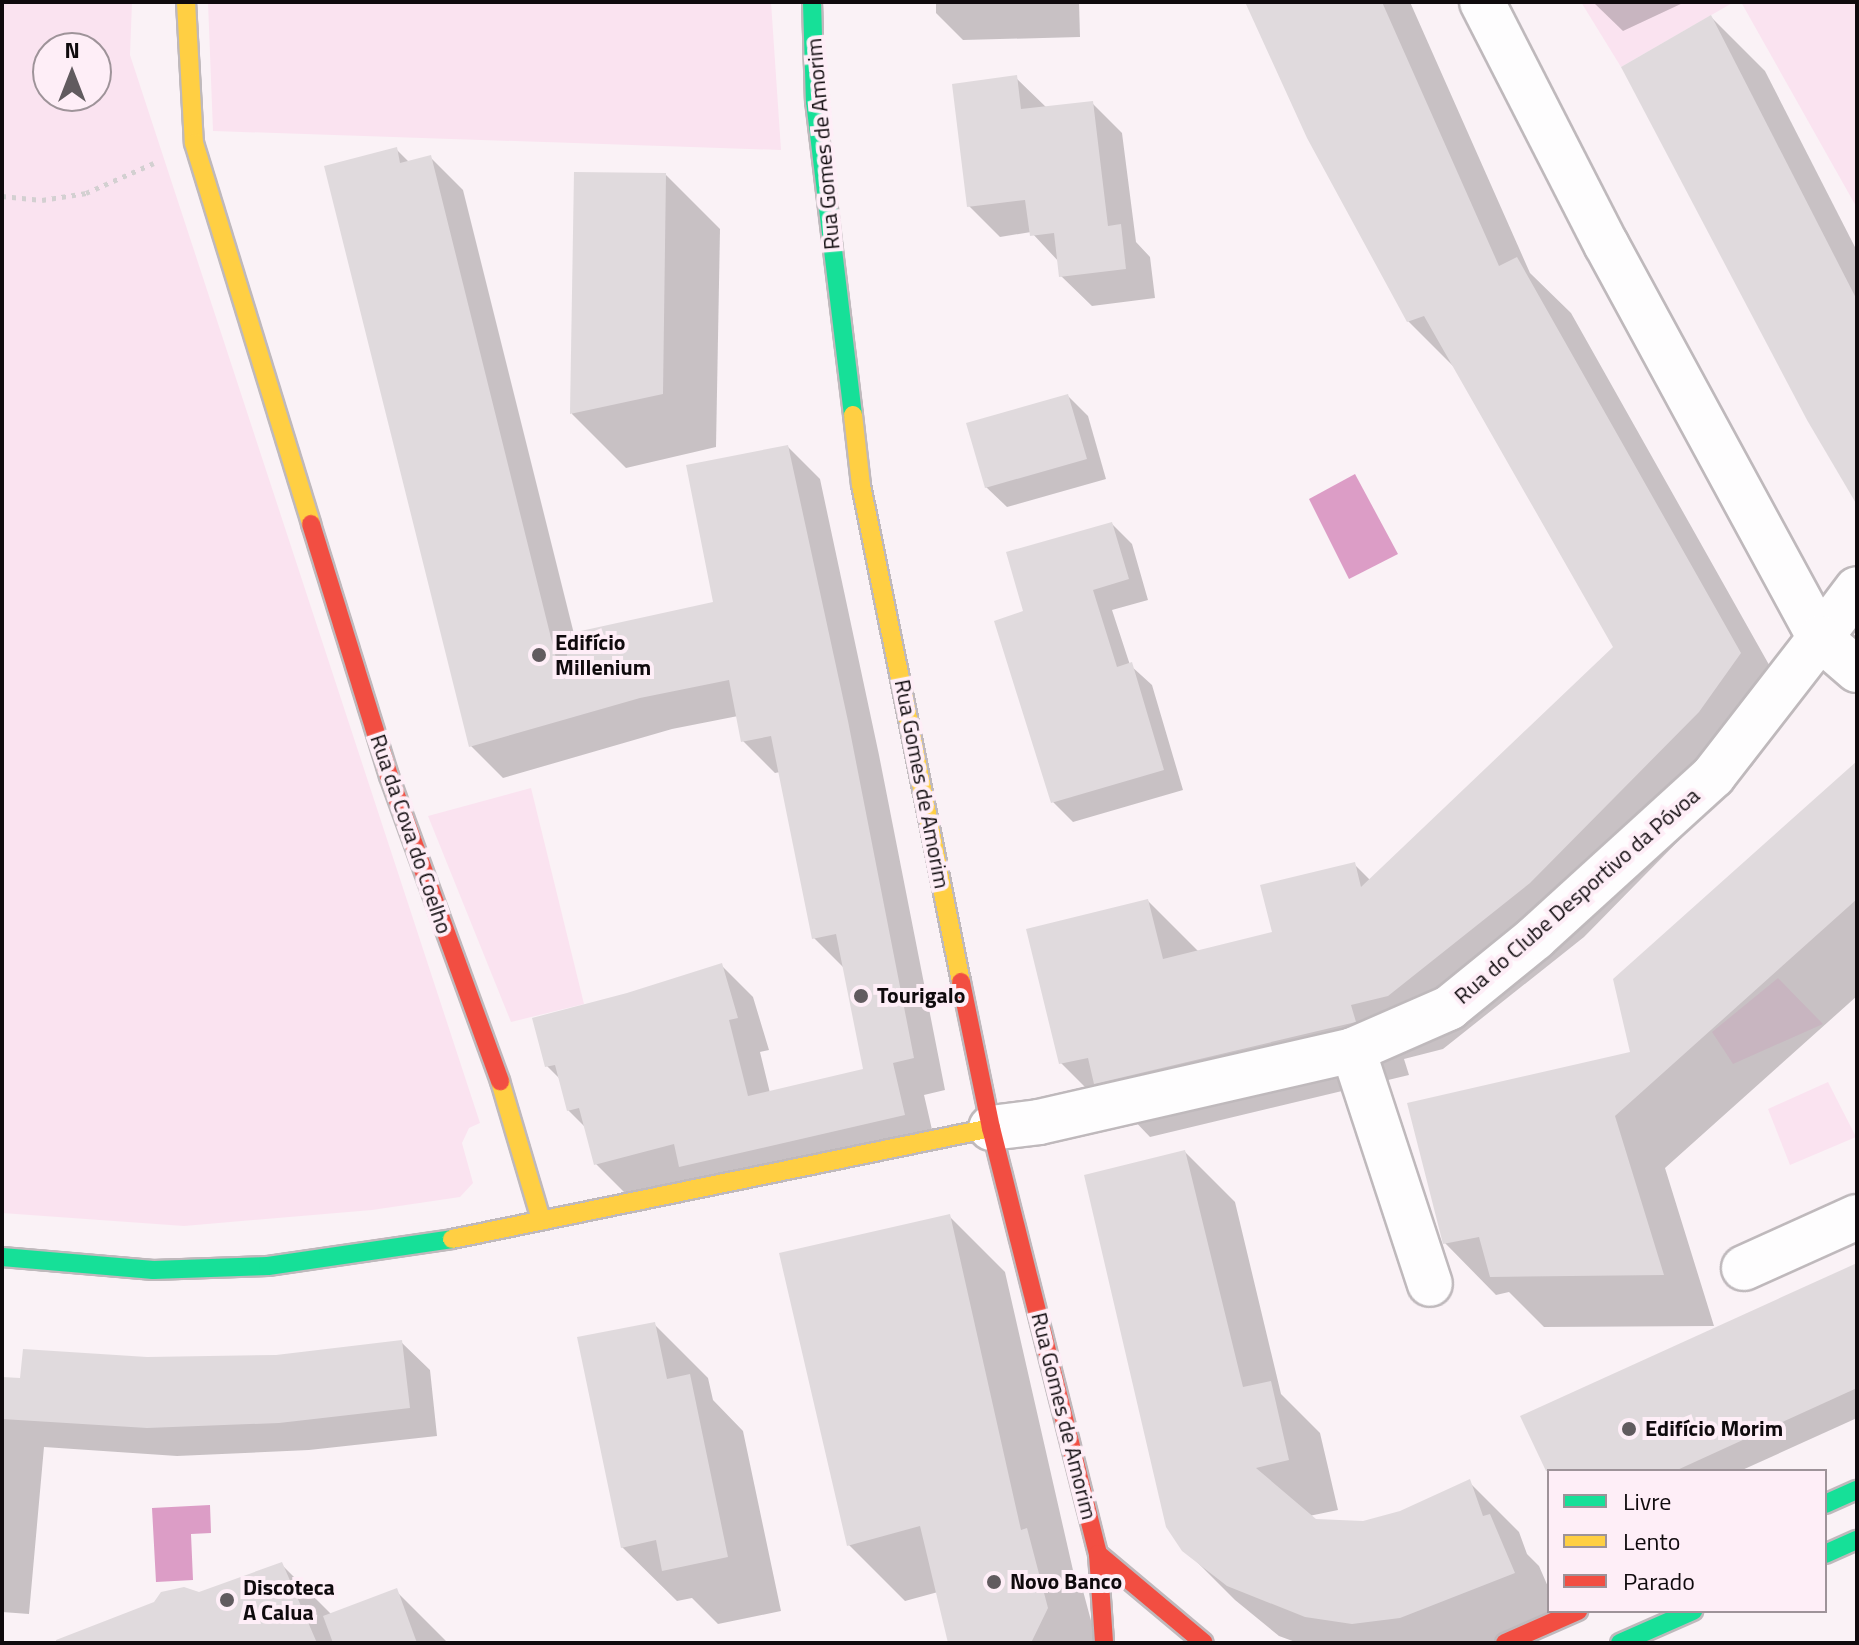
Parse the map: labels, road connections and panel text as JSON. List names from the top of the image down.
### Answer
{
  "streets": {
    "street": ["Rua Gomes de Amorim", "Rua da Cova do Coelho", "Rua do Clube Desportivo da Póvoa"]
  },
  "crossings": [
    ["Rua Gomes de Amorim", "Rua do Clube Desportivo da Póvoa"]
  ],
  "places": [
    "Edifício Millenium",
    "Tourigalo",
    "Edifício Morim",
    "Novo Banco",
    "Discoteca A Calua"
  ],
  "legend": ["Livre", "Lento", "Parado"],
  "north": "top"
}
